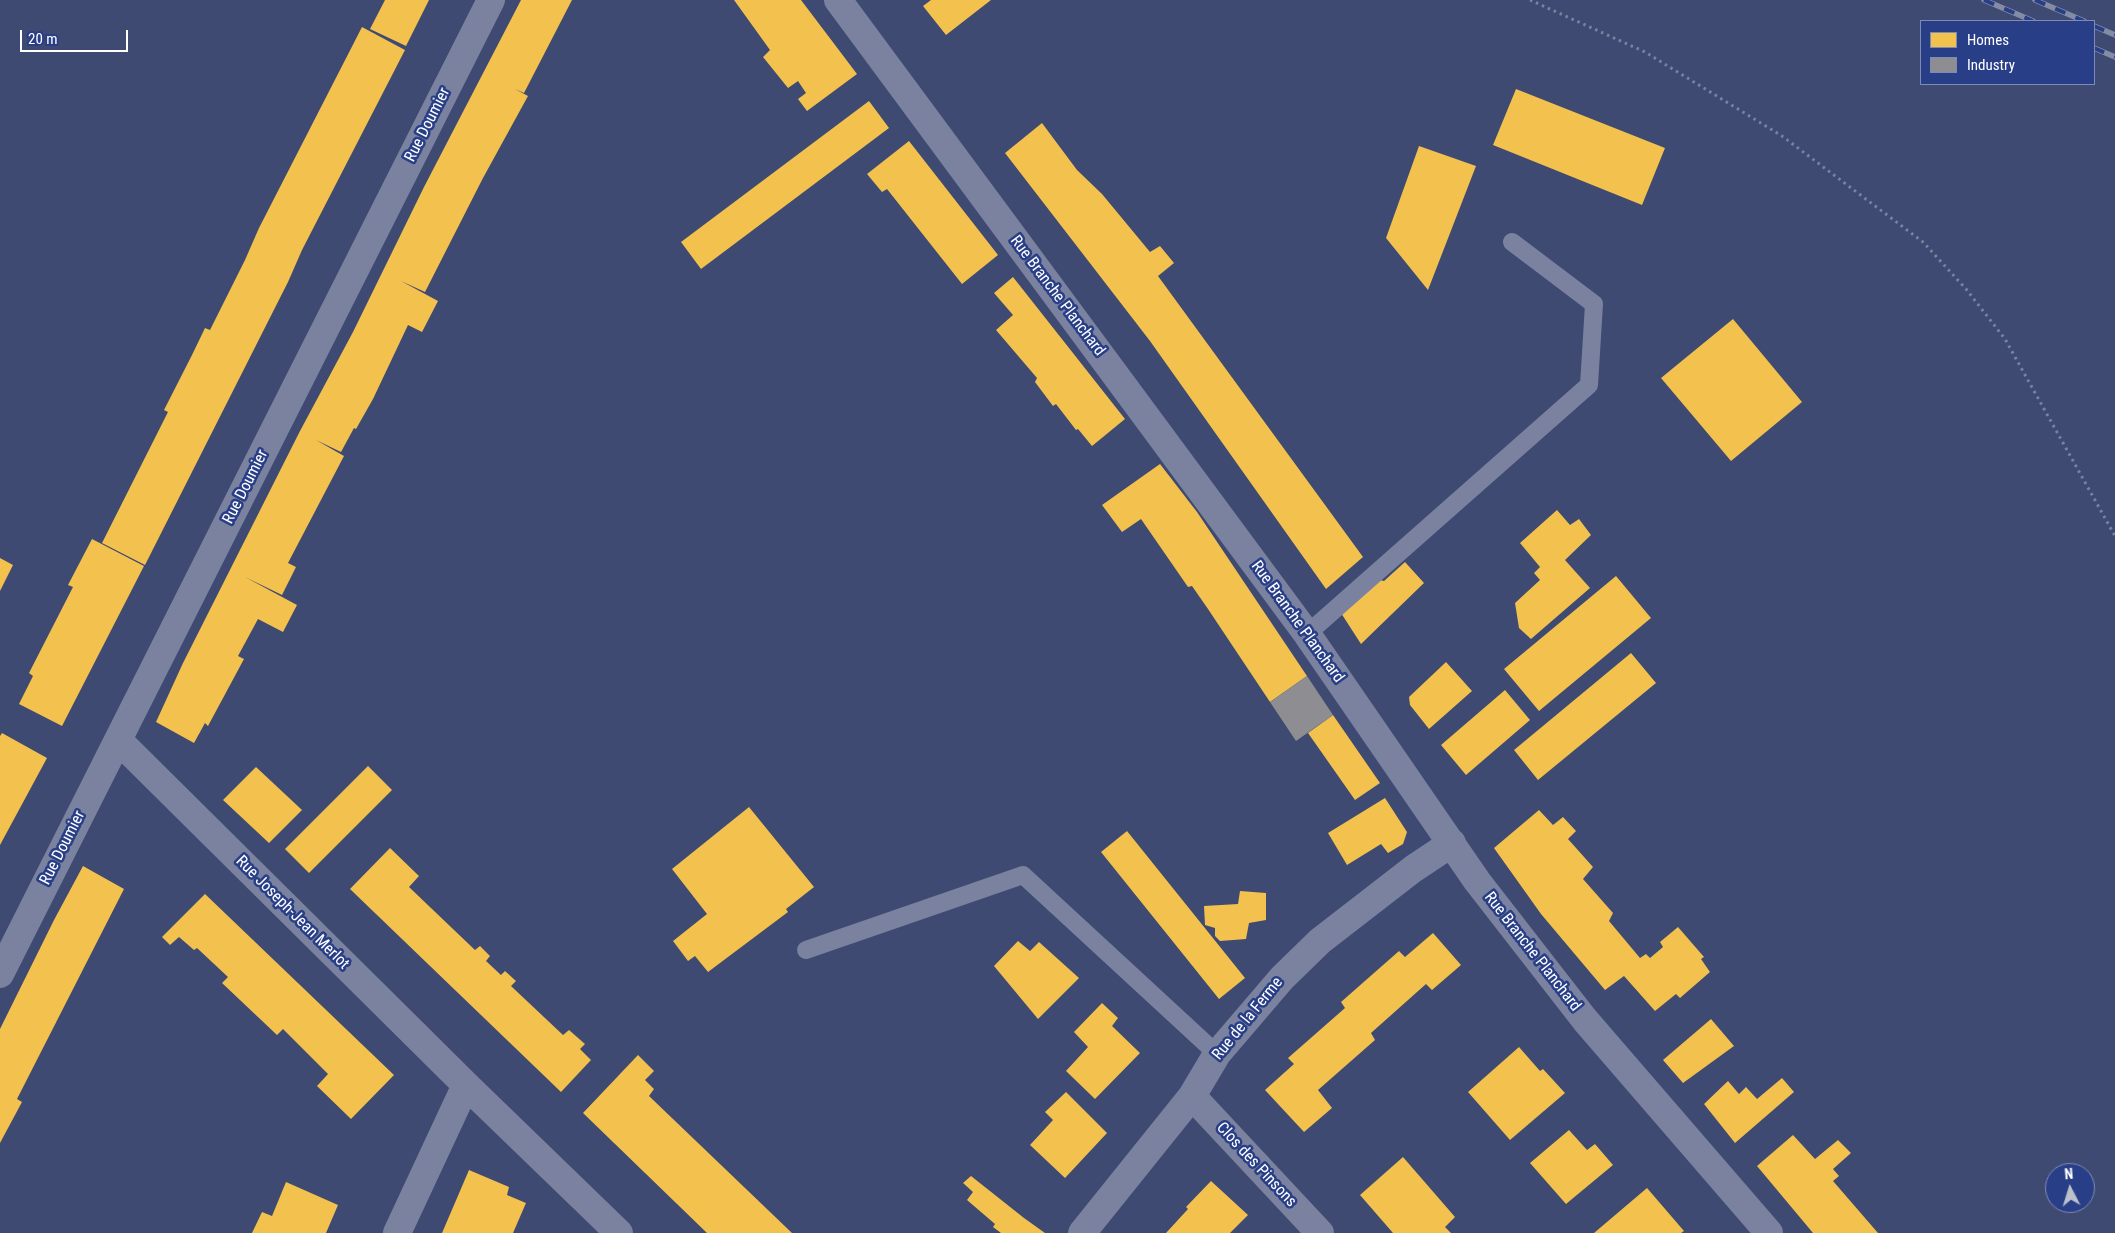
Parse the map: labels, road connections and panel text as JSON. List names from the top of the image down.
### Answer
{
  "streets": {
    "street": [
      "Rue Doumier",
      "Rue Branche Planchard",
      "Rue Joseph-Jean Merlot",
      "Rue de la Ferme",
      "Clos des Pinsons"
    ]
  },
  "crossings": [
    ["Rue Doumier", "Rue Joseph-Jean Merlot"],
    ["Rue Branche Planchard", "Rue de la Ferme"],
    ["Rue de la Ferme", "Clos des Pinsons"]
  ],
  "legend": ["Homes", "Industry"],
  "scale_bar": "20 m",
  "north": "top"
}
